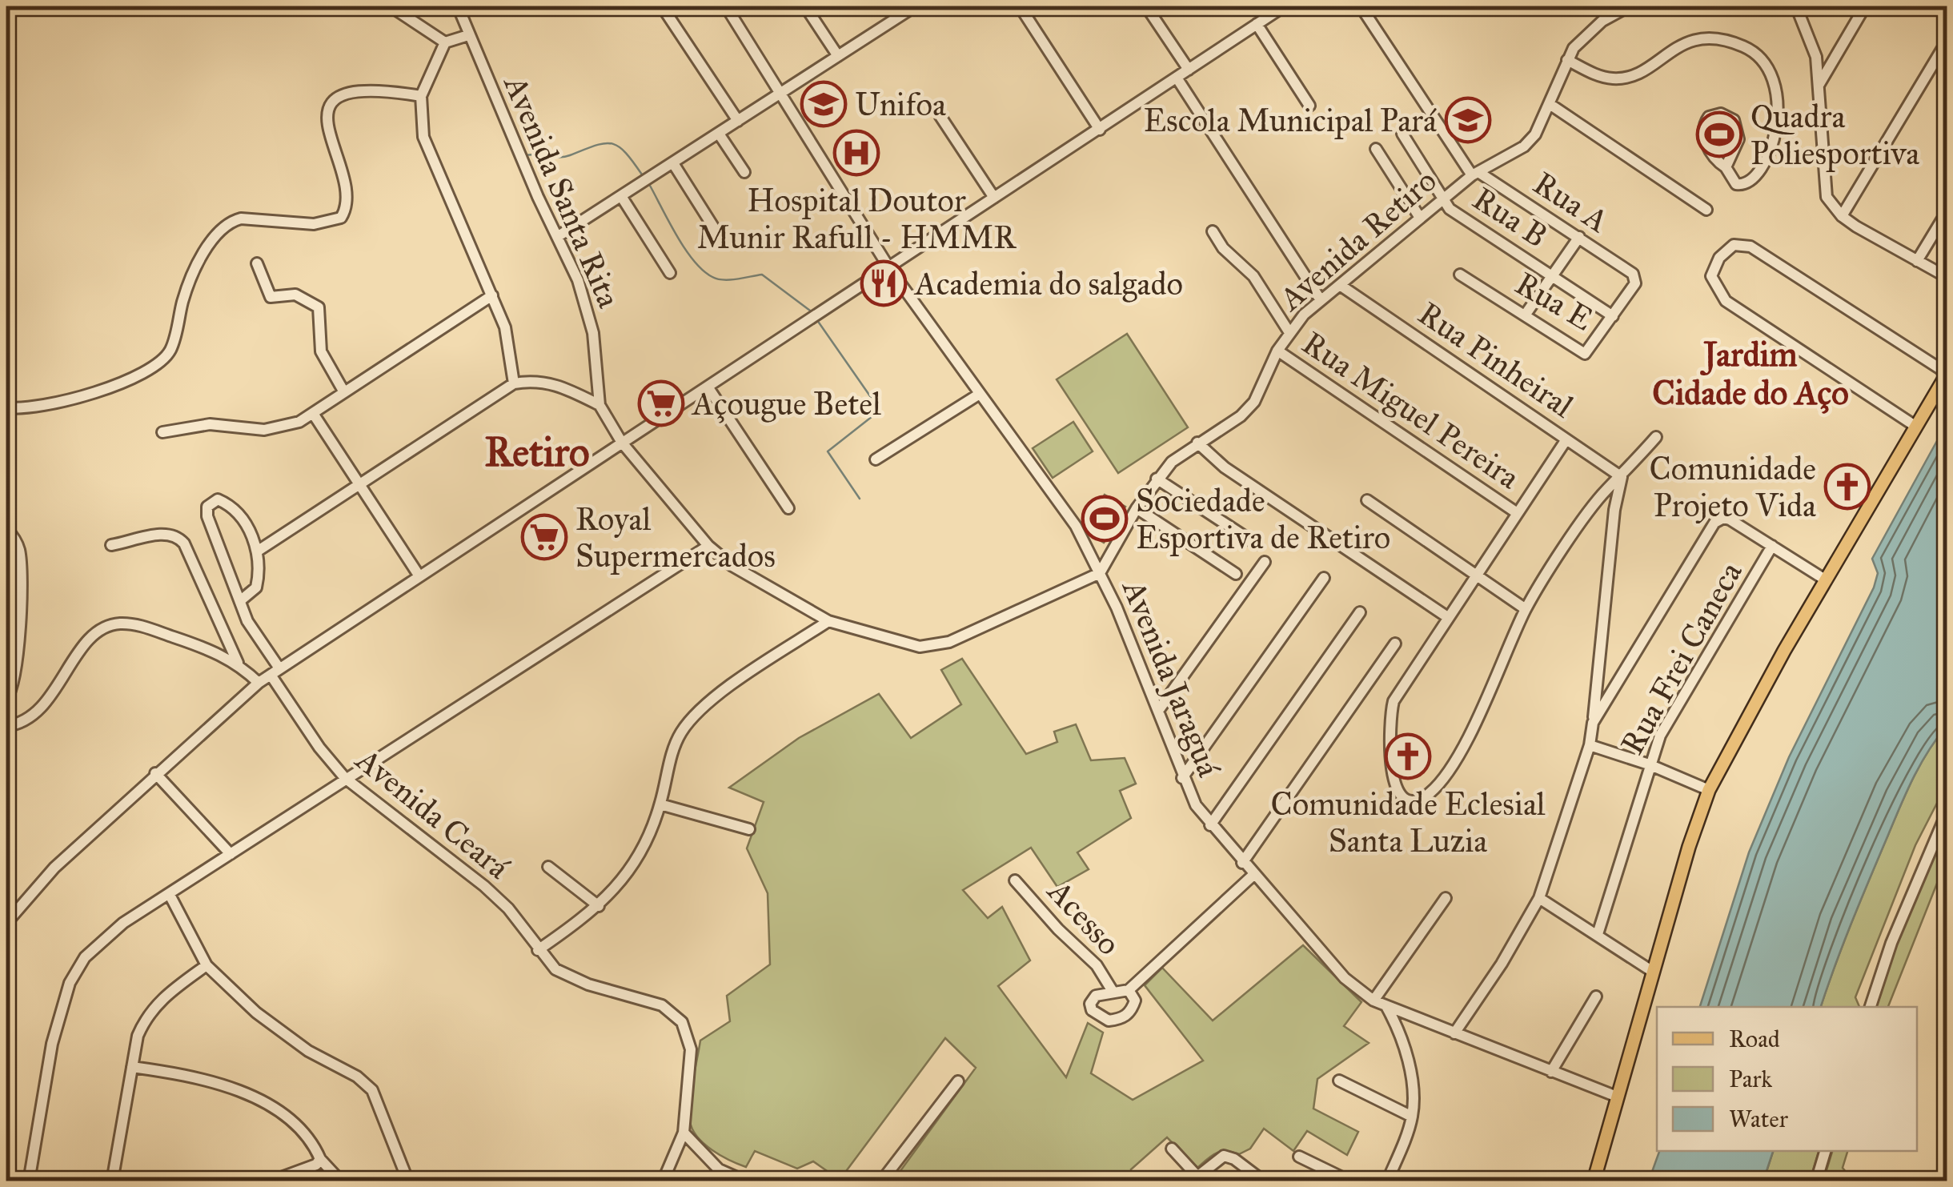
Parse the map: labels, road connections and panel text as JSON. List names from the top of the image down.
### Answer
{
  "streets": {
    "street": [
      "Avenida Santa Rita",
      "Rua A",
      "Rua B",
      "Avenida Retiro",
      "Rua E",
      "Rua Pinheiral",
      "Rua Miguel Pereira",
      "Rua Frei Caneca",
      "Avenida Jaraguá",
      "Avenida Ceará",
      "Acesso"
    ]
  },
  "crossings": [
    ["Rua A", "Avenida Retiro"],
    ["Rua A", "Rua E"],
    ["Rua B", "Avenida Retiro"],
    ["Rua B", "Rua E"],
    ["Avenida Retiro", "Rua Pinheiral"],
    ["Avenida Retiro", "Rua Miguel Pereira"],
    ["Avenida Retiro", "Avenida Jaraguá"]
  ],
  "districts": ["Jardim Cidade do Aço", "Retiro"],
  "places": {
    "school or university": ["Unifoa", "Escola Municipal Pará"],
    "sports": ["Quadra Poliesportiva", "Sociedade Esportiva de Retiro"],
    "hospital": ["Hospital Doutor Munir Rafull - HMMR"],
    "restaurant": ["Academia do salgado"],
    "supermarket": ["Açougue Betel", "Royal Supermercados"],
    "church": ["Comunidade Projeto Vida", "Comunidade Eclesial Santa Luzia"]
  },
  "legend": ["Road", "Park", "Water"]
}
